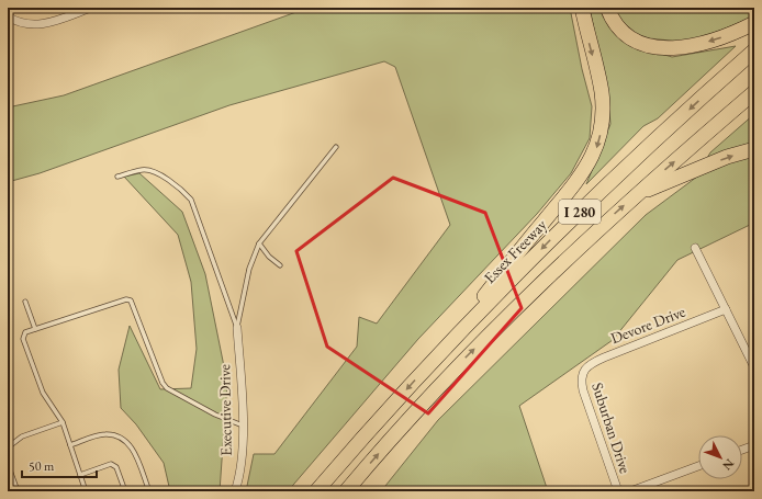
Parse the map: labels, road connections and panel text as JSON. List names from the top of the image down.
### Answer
{
  "streets": {
    "highway": ["I 280", "Essex Freeway"],
    "street": ["Devore Drive", "Executive Drive", "Suburban Drive"]
  },
  "crossings": [
    ["Devore Drive", "Suburban Drive"]
  ],
  "scale_bar": "50 m",
  "north": "bottom right"
}
